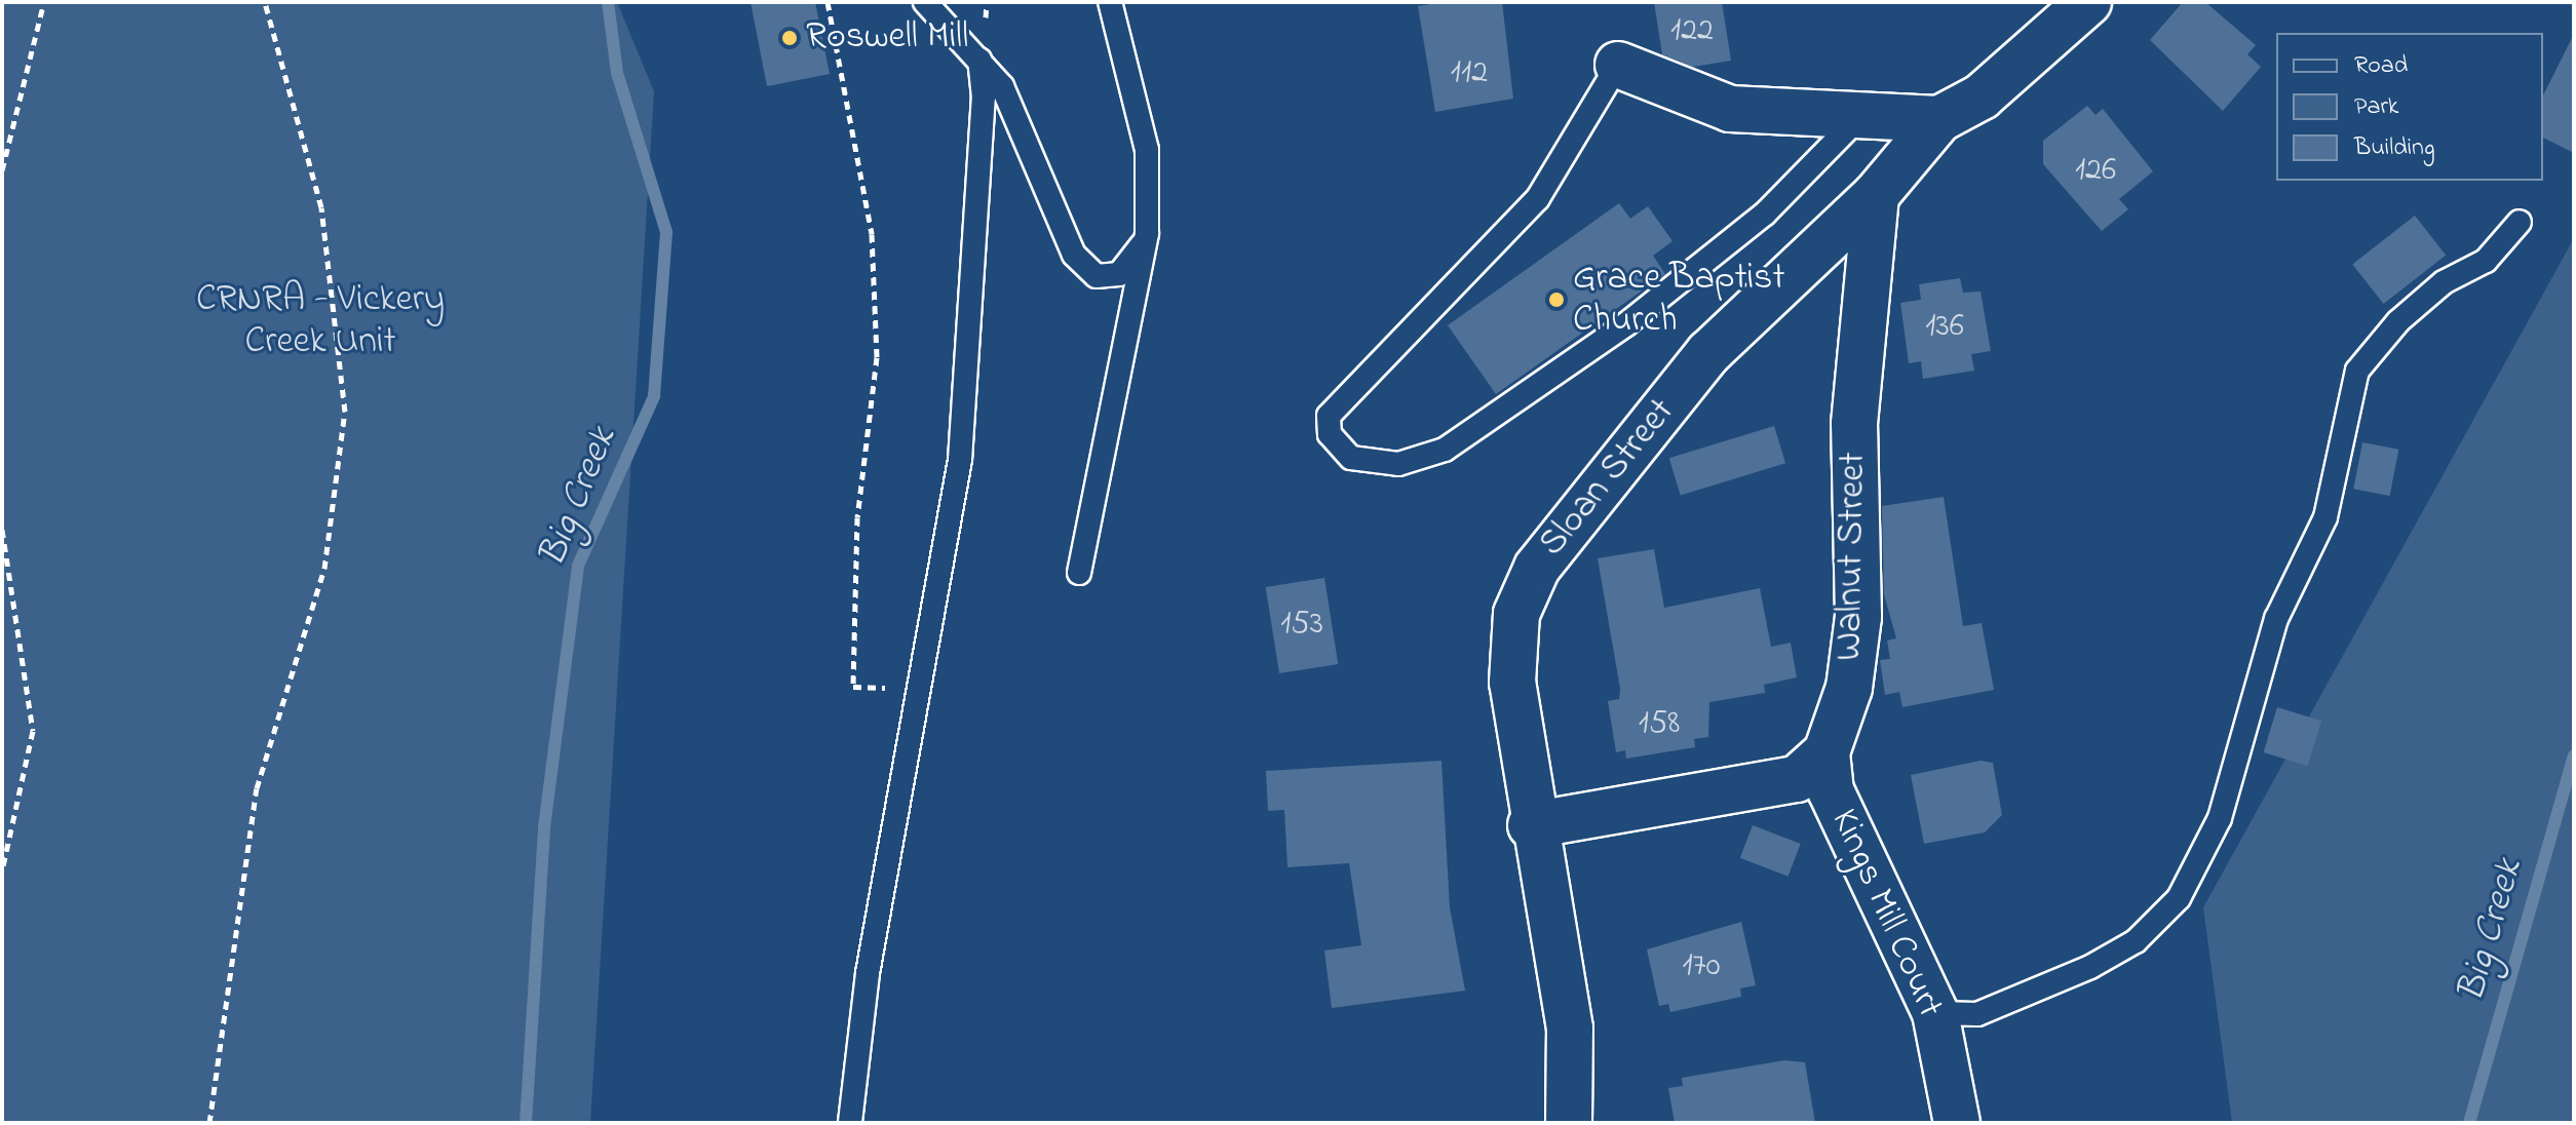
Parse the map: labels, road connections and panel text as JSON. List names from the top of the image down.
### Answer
{
  "streets": {
    "street": ["Sloan Street", "Walnut Street", "Kings Mill Court"]
  },
  "crossings": [
    ["Sloan Street", "Walnut Street"],
    ["Walnut Street", "Kings Mill Court"]
  ],
  "water": ["Big Creek"],
  "parks": ["CRNRA - Vickery Creek Unit"],
  "places": ["Roswell Mill", "Grace Baptist Church"],
  "house_numbers": [
    "122",
    "112",
    "126",
    "136",
    "153",
    "158",
    "170"
  ],
  "legend": ["Road", "Park", "Building"]
}
